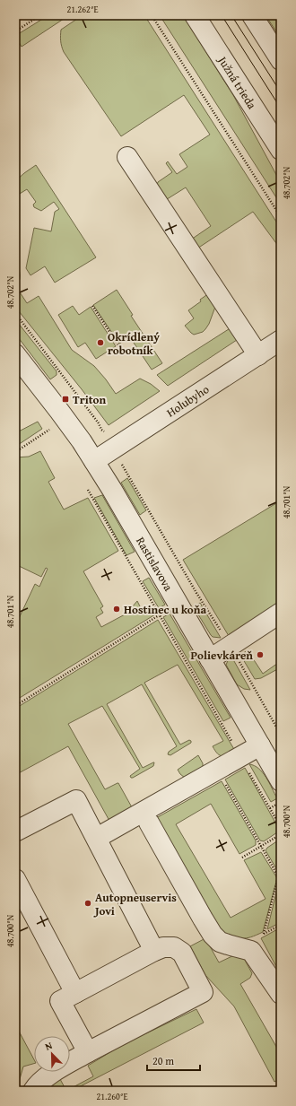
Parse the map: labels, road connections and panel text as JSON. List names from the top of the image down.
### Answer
{
  "streets": {
    "street": ["Južná trieda", "Holubyho", "Rastislavova"]
  },
  "crossings": [
    ["Holubyho", "Rastislavova"]
  ],
  "places": {
    "other": [
      "Okrídlený robotník",
      "Hostinec u koňa",
      "Polievkáreň",
      "Autopneuservis Jovi"
    ],
    "transit": ["Triton"]
  },
  "scale_bar": "20 m",
  "north": "top left",
  "coordinates": [
    "21.262°E",
    "48.702°N",
    "48.701°N",
    "48.700°N",
    "21.260°E"
  ]
}
